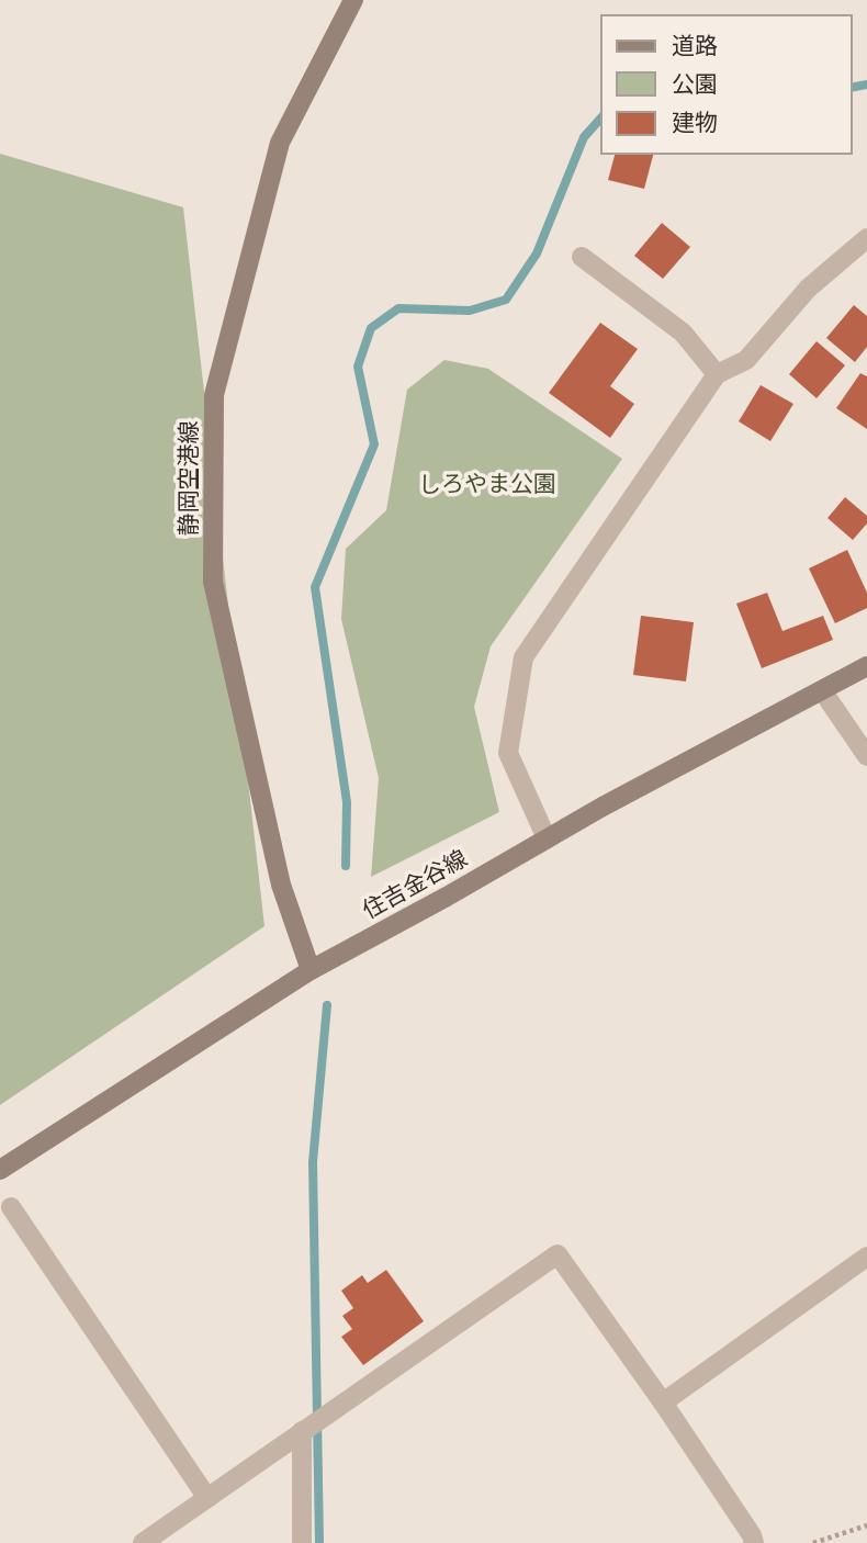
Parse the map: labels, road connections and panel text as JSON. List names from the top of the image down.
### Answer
{
  "streets": {
    "main road": ["静岡空港線", "住吉金谷線"]
  },
  "crossings": [
    ["静岡空港線", "住吉金谷線"]
  ],
  "parks": ["しろやま公園"],
  "legend": ["道路", "公園", "建物"]
}
